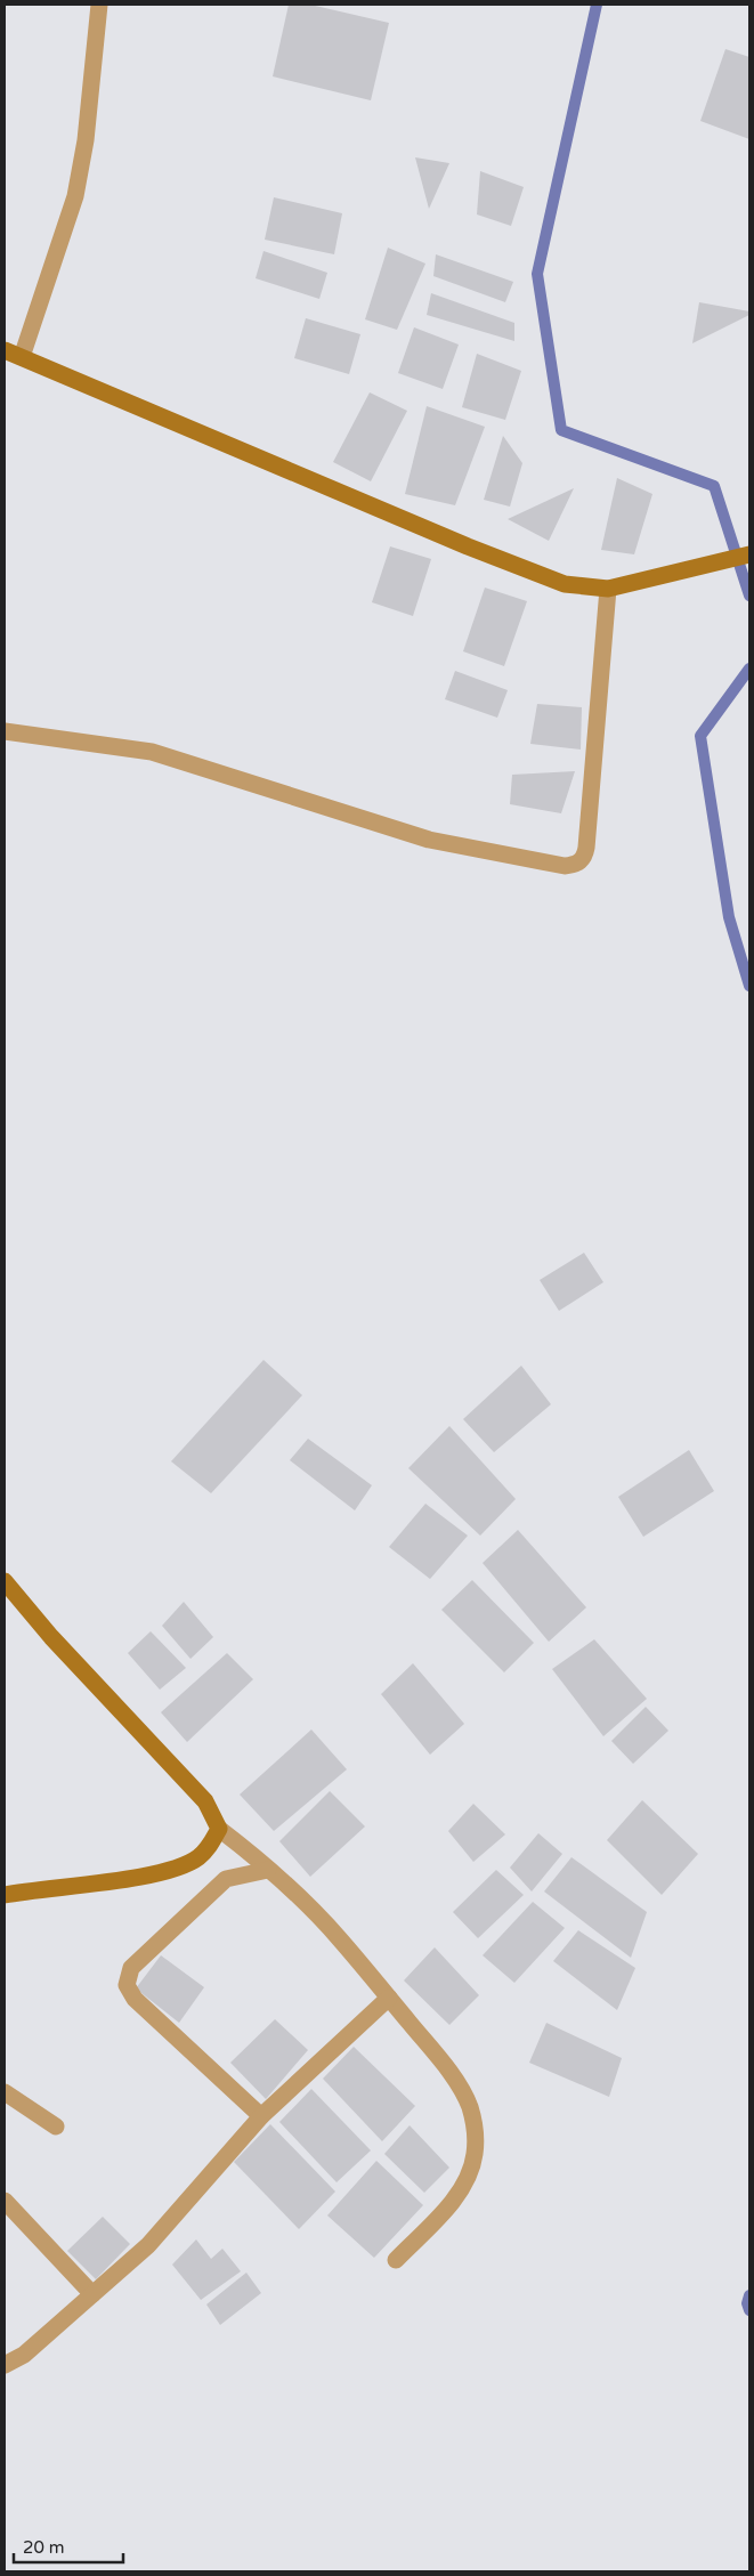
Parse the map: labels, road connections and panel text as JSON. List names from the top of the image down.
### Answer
{
  "scale_bar": "20 m"
}
